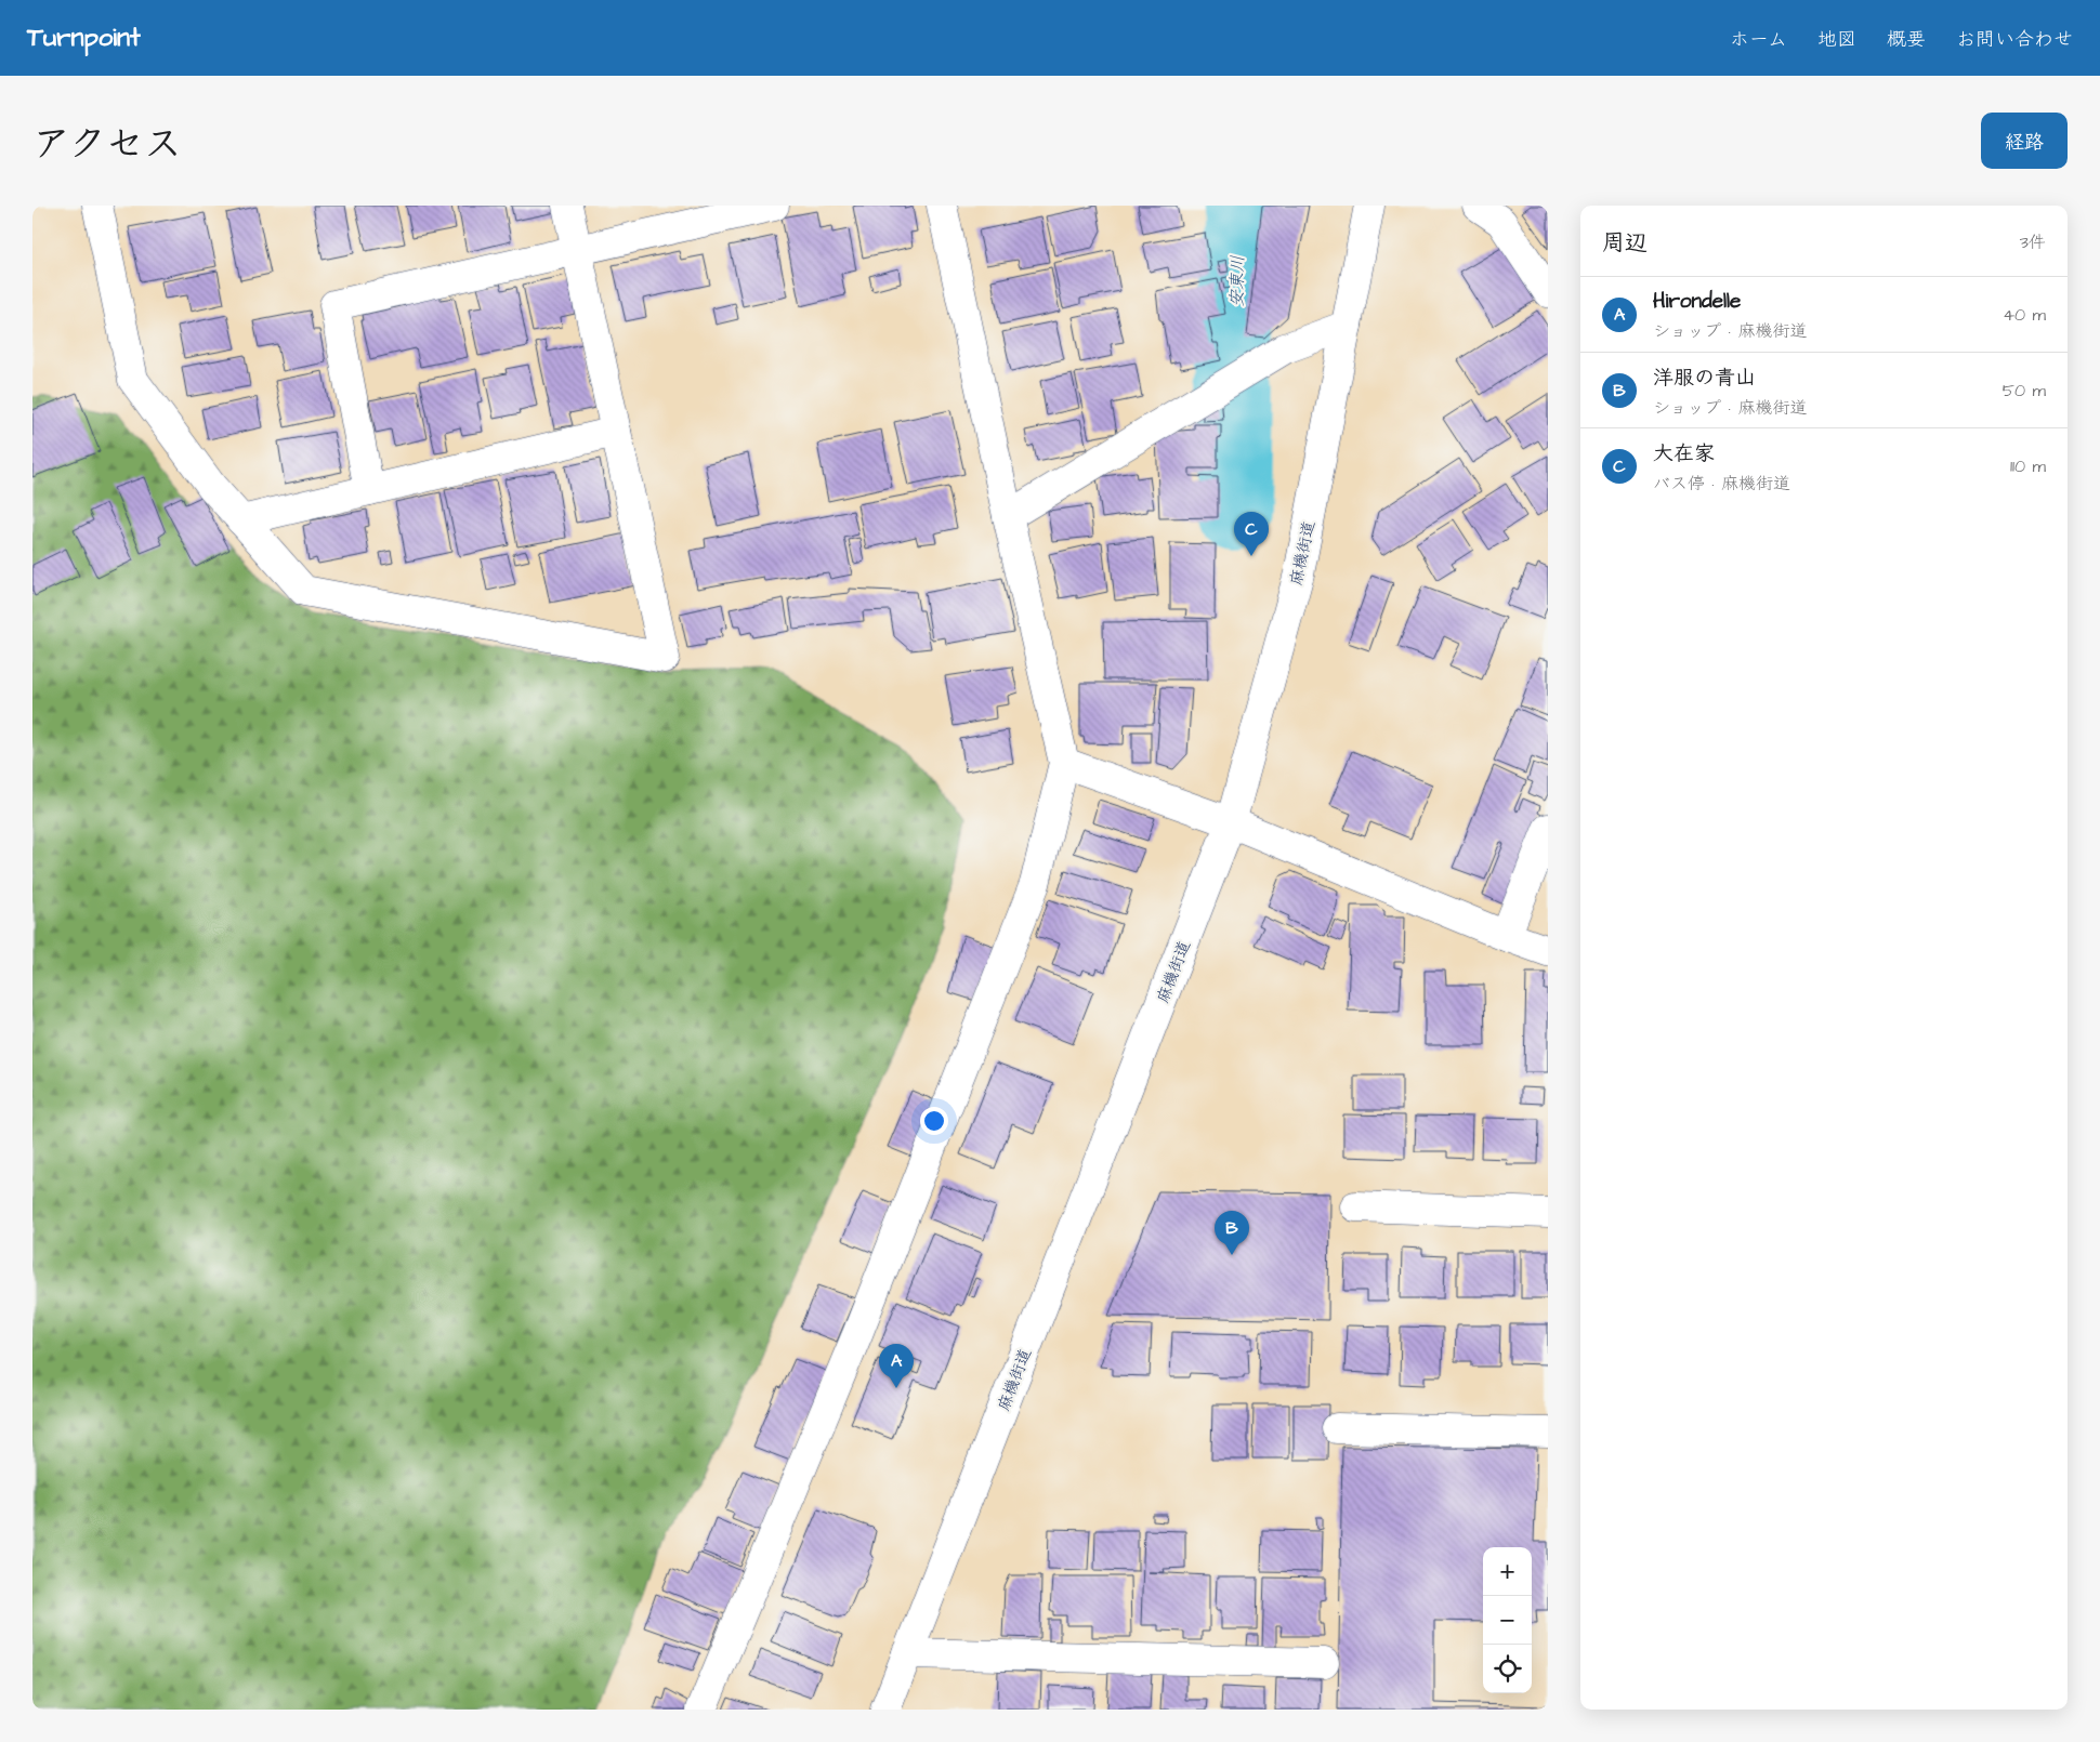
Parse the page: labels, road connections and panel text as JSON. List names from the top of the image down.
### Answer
{
  "streets": {
    "street": ["麻機街道"]
  },
  "water": ["安東川"],
  "page": {
    "header": "Turnpoint",
    "nav": [
      "ホーム",
      "地図",
      "概要",
      "お問い合わせ"
    ],
    "title": "アクセス",
    "buttons": "経路",
    "heading": ["周辺", "3件"],
    "list": [
      {
        "mark": "A",
        "name": "Hirondelle",
        "note": "ショップ · 麻機街道",
        "value": "40 m"
      },
      {
        "mark": "B",
        "name": "洋服の青山",
        "note": "ショップ · 麻機街道",
        "value": "50 m"
      },
      {
        "mark": "C",
        "name": "大在家",
        "note": "バス停 · 麻機街道",
        "value": "110 m"
      }
    ],
    "pins": ["C", "B", "A"],
    "map_buttons": ["+", "−"]
  }
}
